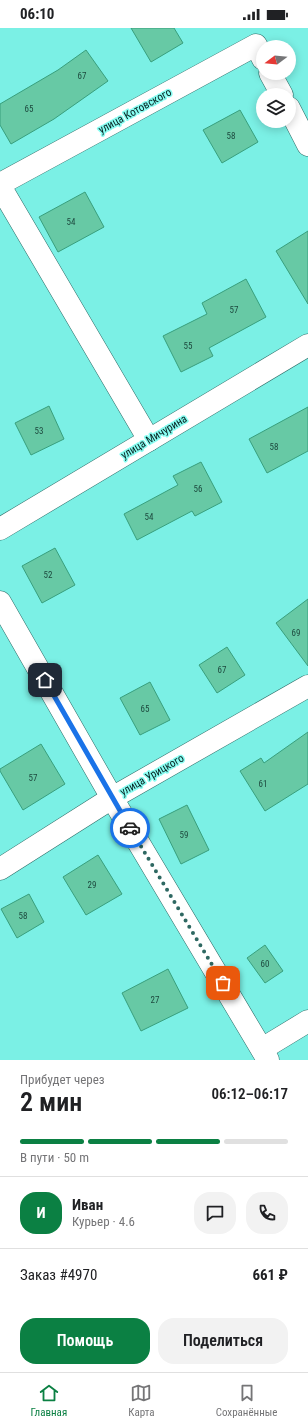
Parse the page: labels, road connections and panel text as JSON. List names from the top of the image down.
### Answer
{
  "streets": {
    "street": ["улица Котовского", "улица Мичурина", "улица Урицкого"]
  },
  "house_numbers": [
    "67",
    "65",
    "58",
    "54",
    "57",
    "55",
    "53",
    "58",
    "56",
    "54",
    "52",
    "69",
    "67",
    "65",
    "57",
    "61",
    "59",
    "29",
    "58",
    "60",
    "27"
  ],
  "north": "left",
  "page": {
    "status": "06:10",
    "heading": ["2 мин", "Прибудет через", "06:12–06:17"],
    "panel": [
      "Иван",
      "Курьер · 4.6",
      "Заказ #4970",
      "661 ₽"
    ],
    "bar": "В пути · 50 m",
    "round": "И",
    "buttons": ["Помощь", "Поделиться"],
    "tabs": ["Главная", "Карта", "Сохранённые"]
  }
}
